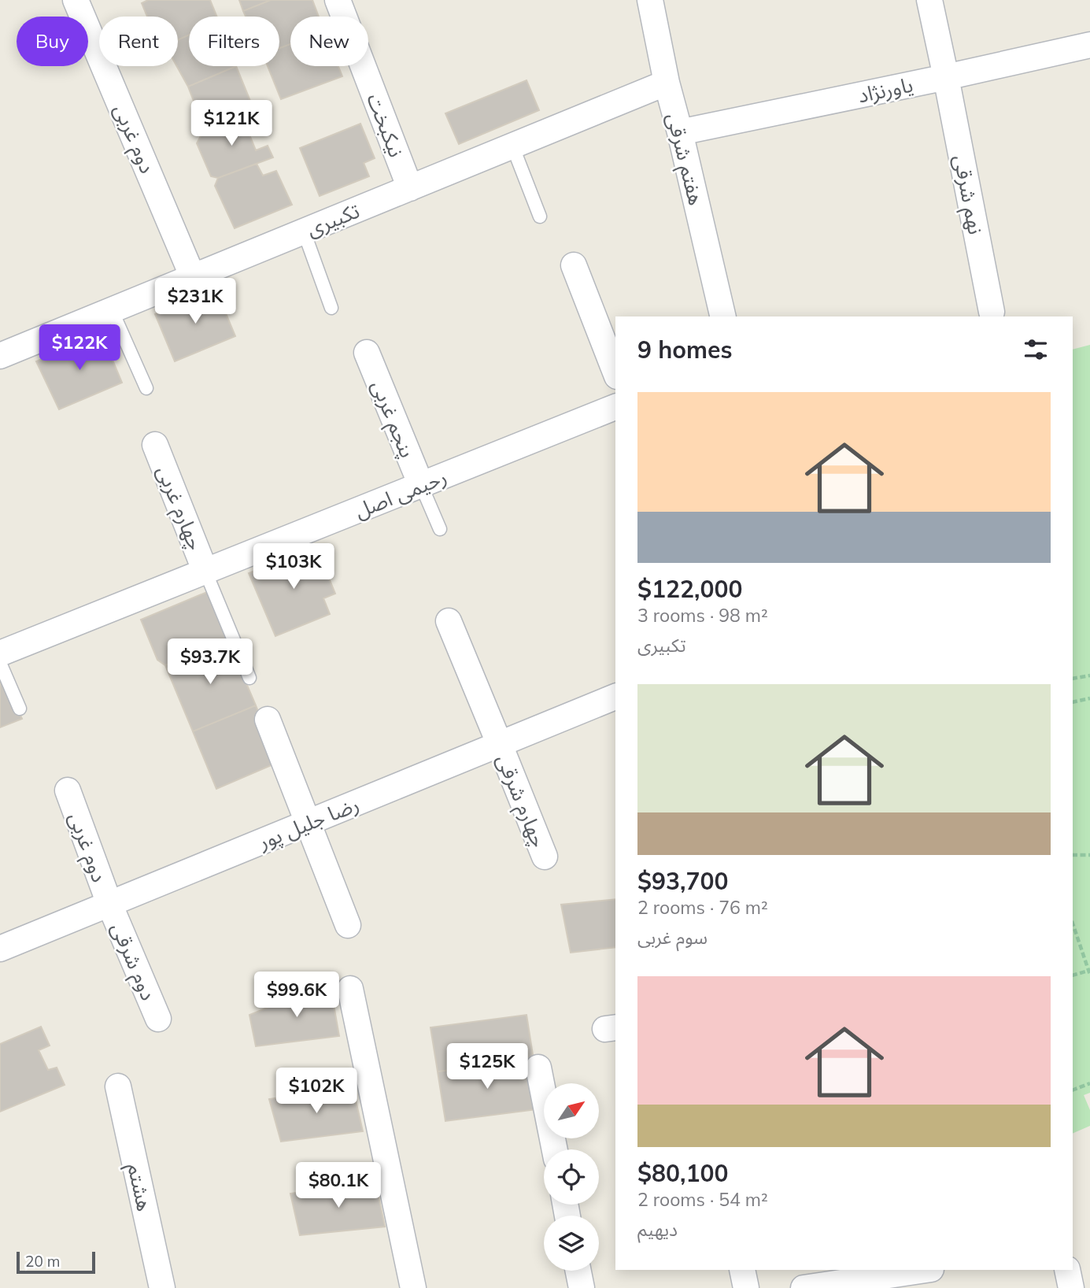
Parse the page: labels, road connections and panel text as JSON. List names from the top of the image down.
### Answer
{
  "streets": {
    "street": [
      "یاورنژاد",
      "نیکبخت",
      "دوم غربی",
      "هفتم شرقی",
      "نهم شرقی",
      "تکبیری",
      "پنجم غربی",
      "رحیمی اصل",
      "چهارم غربی",
      "چهارم شرقی",
      "رضا جلیل پور",
      "دوم شرقی",
      "هشتم"
    ]
  },
  "crossings": [
    ["یاورنژاد", "هفتم شرقی"],
    ["یاورنژاد", "نهم شرقی"],
    ["نیکبخت", "تکبیری"],
    ["دوم غربی", "تکبیری"],
    ["دوم غربی", "رضا جلیل پور"],
    ["دوم غربی", "دوم شرقی"],
    ["هفتم شرقی", "تکبیری"],
    ["پنجم غربی", "رحیمی اصل"],
    ["رحیمی اصل", "چهارم غربی"],
    ["چهارم شرقی", "رضا جلیل پور"],
    ["رضا جلیل پور", "دوم شرقی"]
  ],
  "scale_bar": "20 m",
  "north": "top right",
  "page": {
    "chip": [
      "Buy",
      "Rent",
      "Filters",
      "New"
    ],
    "price": [
      "$121K",
      "$231K",
      "$122K",
      "$103K",
      "$93.7K",
      "$99.6K",
      "$125K",
      "$102K",
      "$80.1K"
    ],
    "heading": "9 homes",
    "list": [
      {
        "name": "$122,000",
        "note": "3 rooms · 98 m² · تکبیری"
      },
      {
        "name": "$93,700",
        "note": "2 rooms · 76 m² · سوم غربی"
      },
      {
        "name": "$80,100",
        "note": "2 rooms · 54 m² · دیهیم"
      }
    ],
    "scale": "20 m"
  }
}
